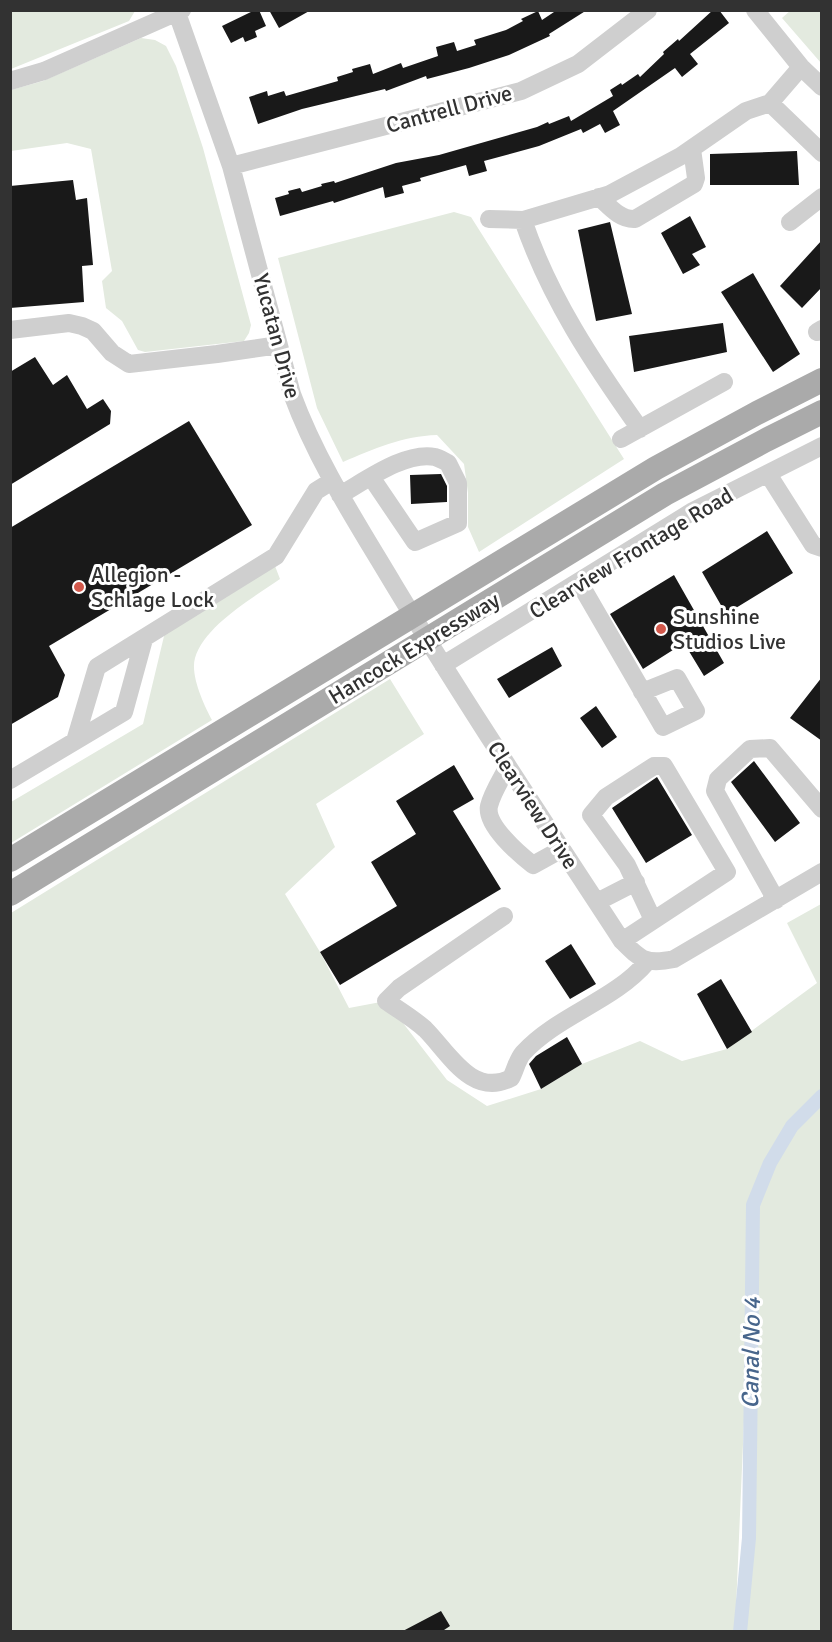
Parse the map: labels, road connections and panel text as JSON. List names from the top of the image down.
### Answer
{
  "streets": {
    "main road": ["Hancock Expressway"],
    "street": [
      "Cantrell Drive",
      "Yucatan Drive",
      "Clearview Frontage Road",
      "Clearview Drive"
    ]
  },
  "crossings": [
    ["Cantrell Drive", "Yucatan Drive"],
    ["Yucatan Drive", "Hancock Expressway"],
    ["Yucatan Drive", "Clearview Drive"],
    ["Clearview Frontage Road", "Clearview Drive"],
    ["Hancock Expressway", "Clearview Drive"]
  ],
  "water": ["Canal No 4"],
  "places": ["Allegion - Schlage Lock", "Sunshine Studios Live"]
}
